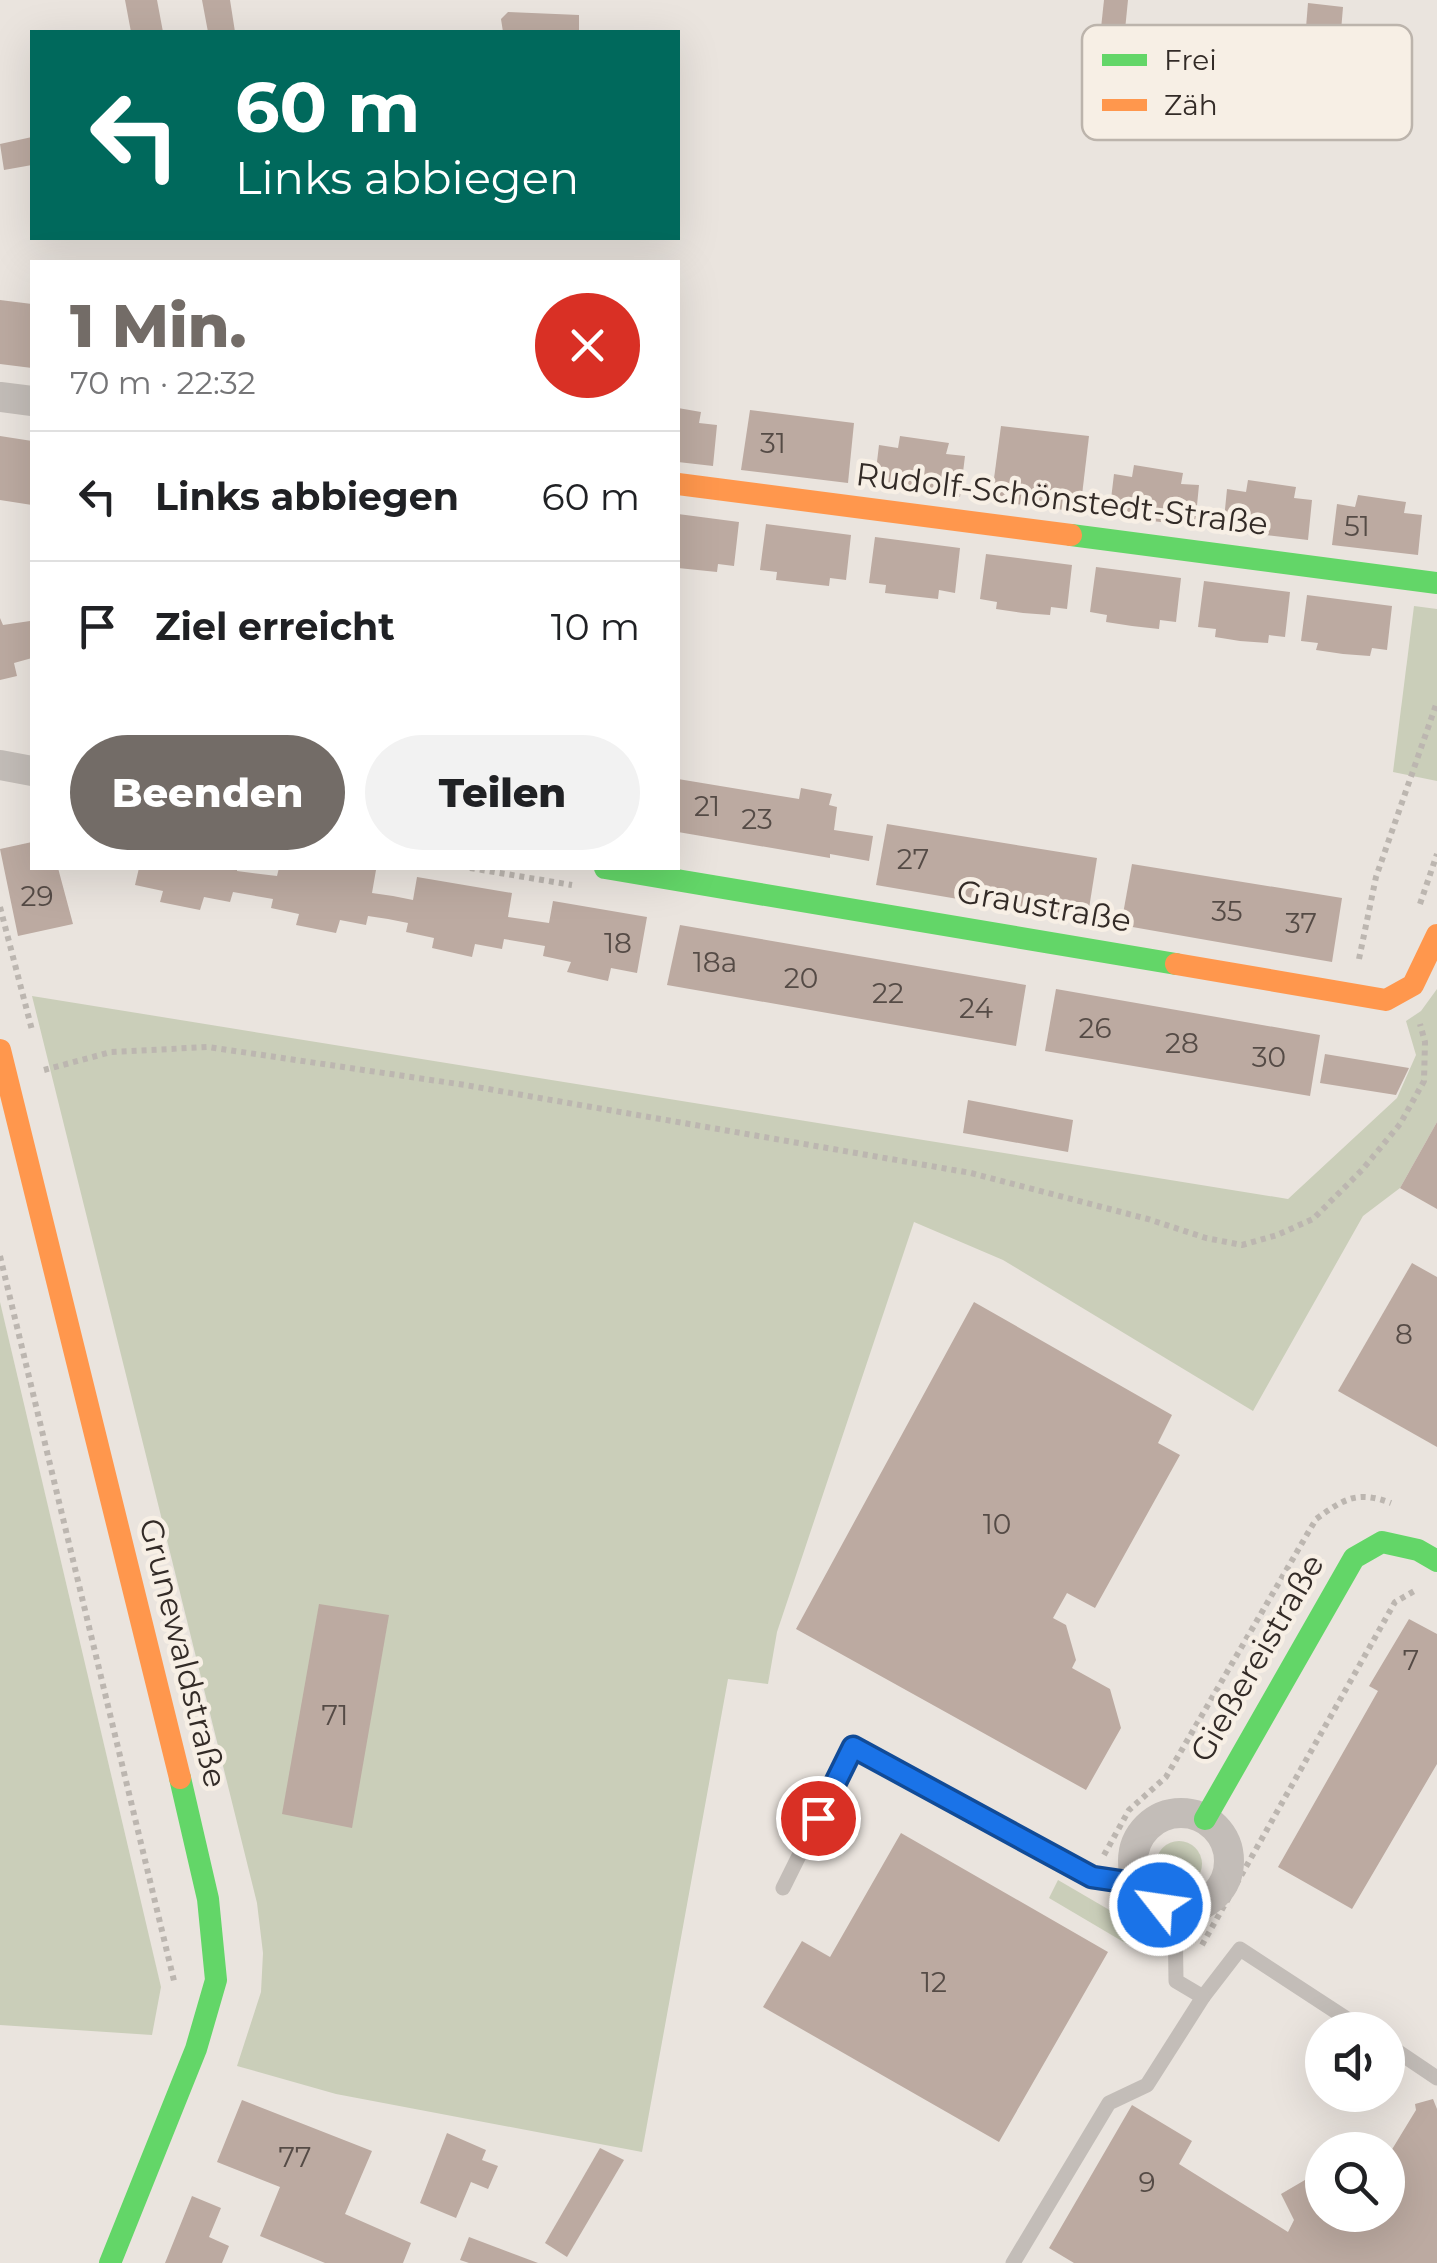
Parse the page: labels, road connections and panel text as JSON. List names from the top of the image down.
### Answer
{
  "streets": {
    "street": [
      "Rudolf-Schönstedt-Straße",
      "Graustraße",
      "Grunewaldstraße",
      "Gießereistraße"
    ]
  },
  "house_numbers": [
    "31",
    "51",
    "21",
    "23",
    "27",
    "29",
    "35",
    "37",
    "18",
    "18a",
    "20",
    "22",
    "24",
    "26",
    "28",
    "30",
    "8",
    "10",
    "7",
    "71",
    "12",
    "77",
    "9"
  ],
  "legend": ["Frei", "Zäh"],
  "page": {
    "turn": ["60 m", "Links abbiegen"],
    "heading": ["1 Min.", "70 m · 22:32"],
    "list": [
      {
        "name": "Links abbiegen",
        "value": "60 m"
      },
      {
        "name": "Ziel erreicht",
        "value": "10 m"
      }
    ],
    "buttons": ["Beenden", "Teilen"]
  }
}
